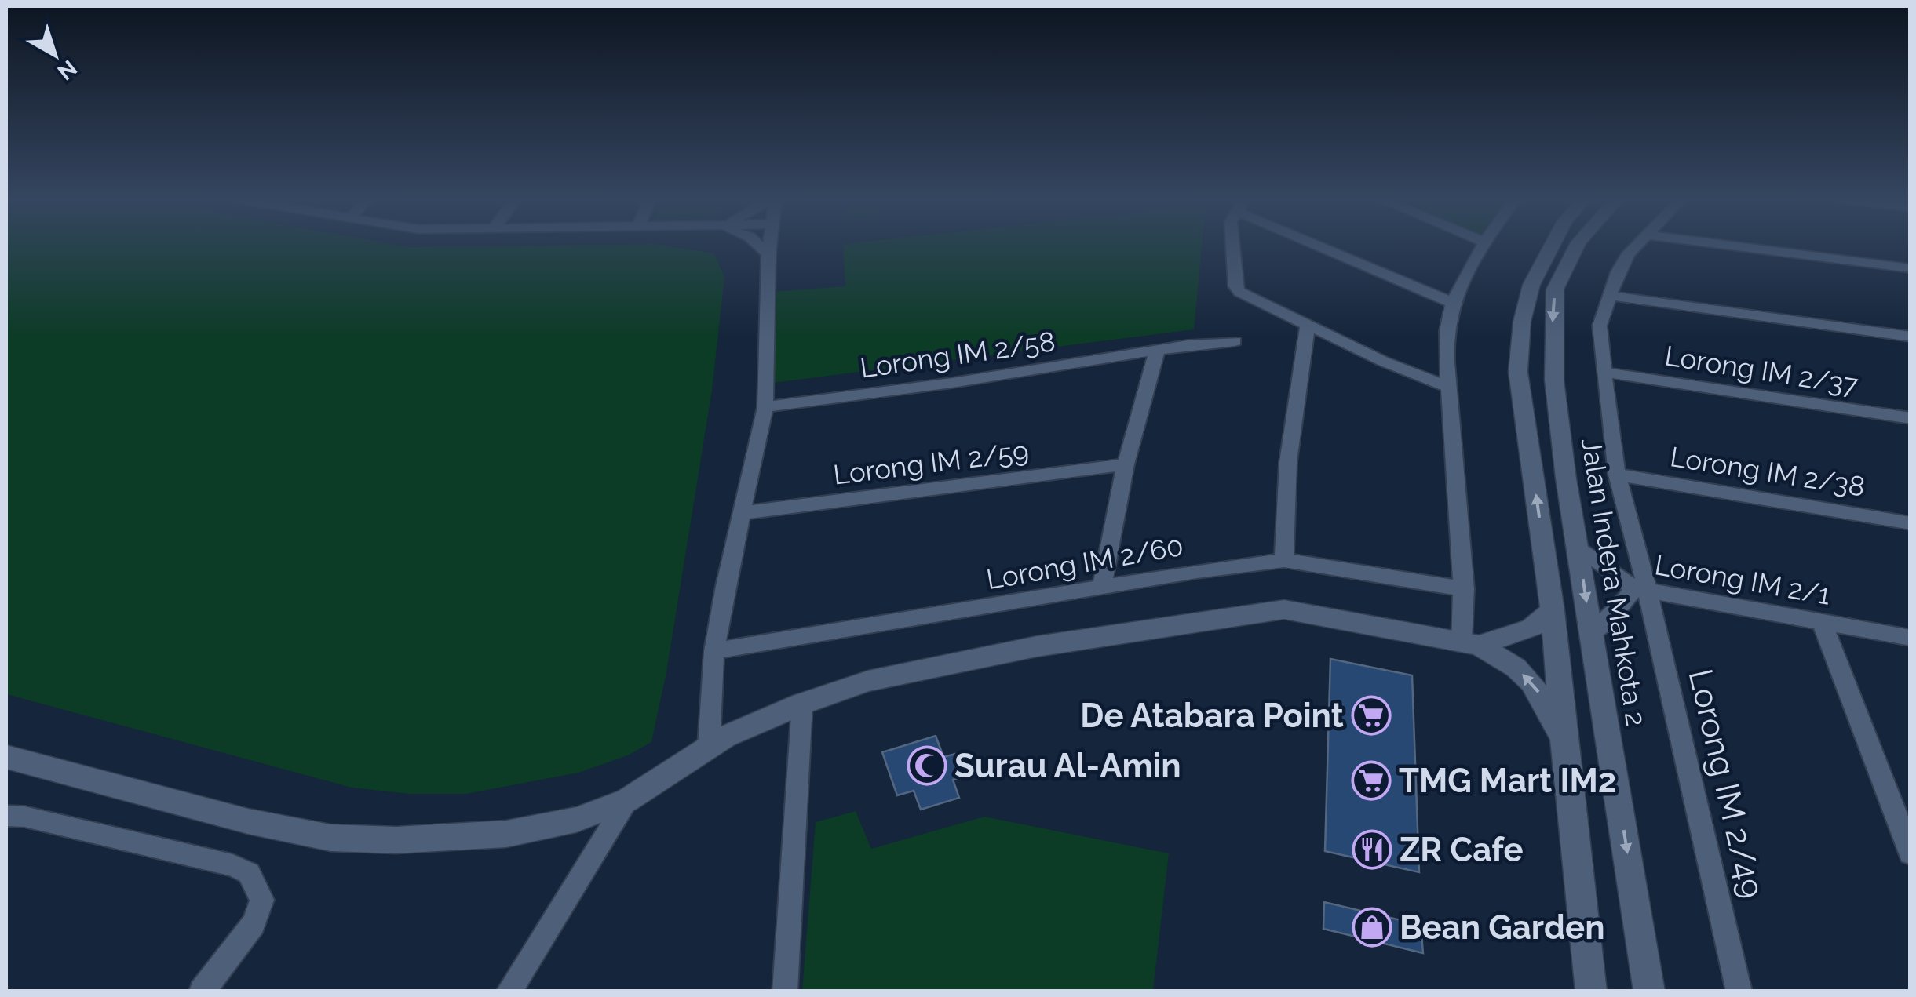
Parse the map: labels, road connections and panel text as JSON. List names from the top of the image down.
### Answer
{
  "streets": {
    "street": [
      "Lorong IM 2/58",
      "Lorong IM 2/37",
      "Lorong IM 2/59",
      "Lorong IM 2/38",
      "Lorong IM 2/60",
      "Lorong IM 2/1",
      "Jalan Indera Mahkota 2",
      "Lorong IM 2/49"
    ]
  },
  "crossings": [
    ["Lorong IM 2/37", "Lorong IM 2/49"],
    ["Lorong IM 2/38", "Lorong IM 2/49"],
    ["Lorong IM 2/1", "Jalan Indera Mahkota 2"],
    ["Lorong IM 2/1", "Lorong IM 2/49"]
  ],
  "places": {
    "supermarket": ["De Atabara Point", "TMG Mart IM2"],
    "mosque": ["Surau Al-Amin"],
    "restaurant": ["ZR Cafe"],
    "shop": ["Bean Garden"]
  },
  "north": "bottom right"
}
